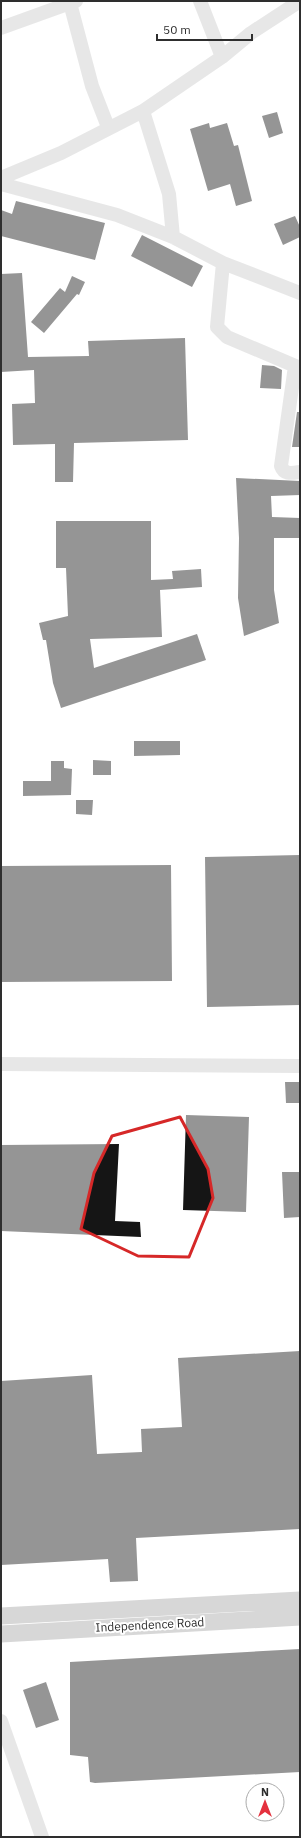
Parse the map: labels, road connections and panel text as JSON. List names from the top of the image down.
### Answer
{
  "streets": {
    "main road": ["Independence Road"]
  },
  "scale_bar": "50 m",
  "north": "top"
}
